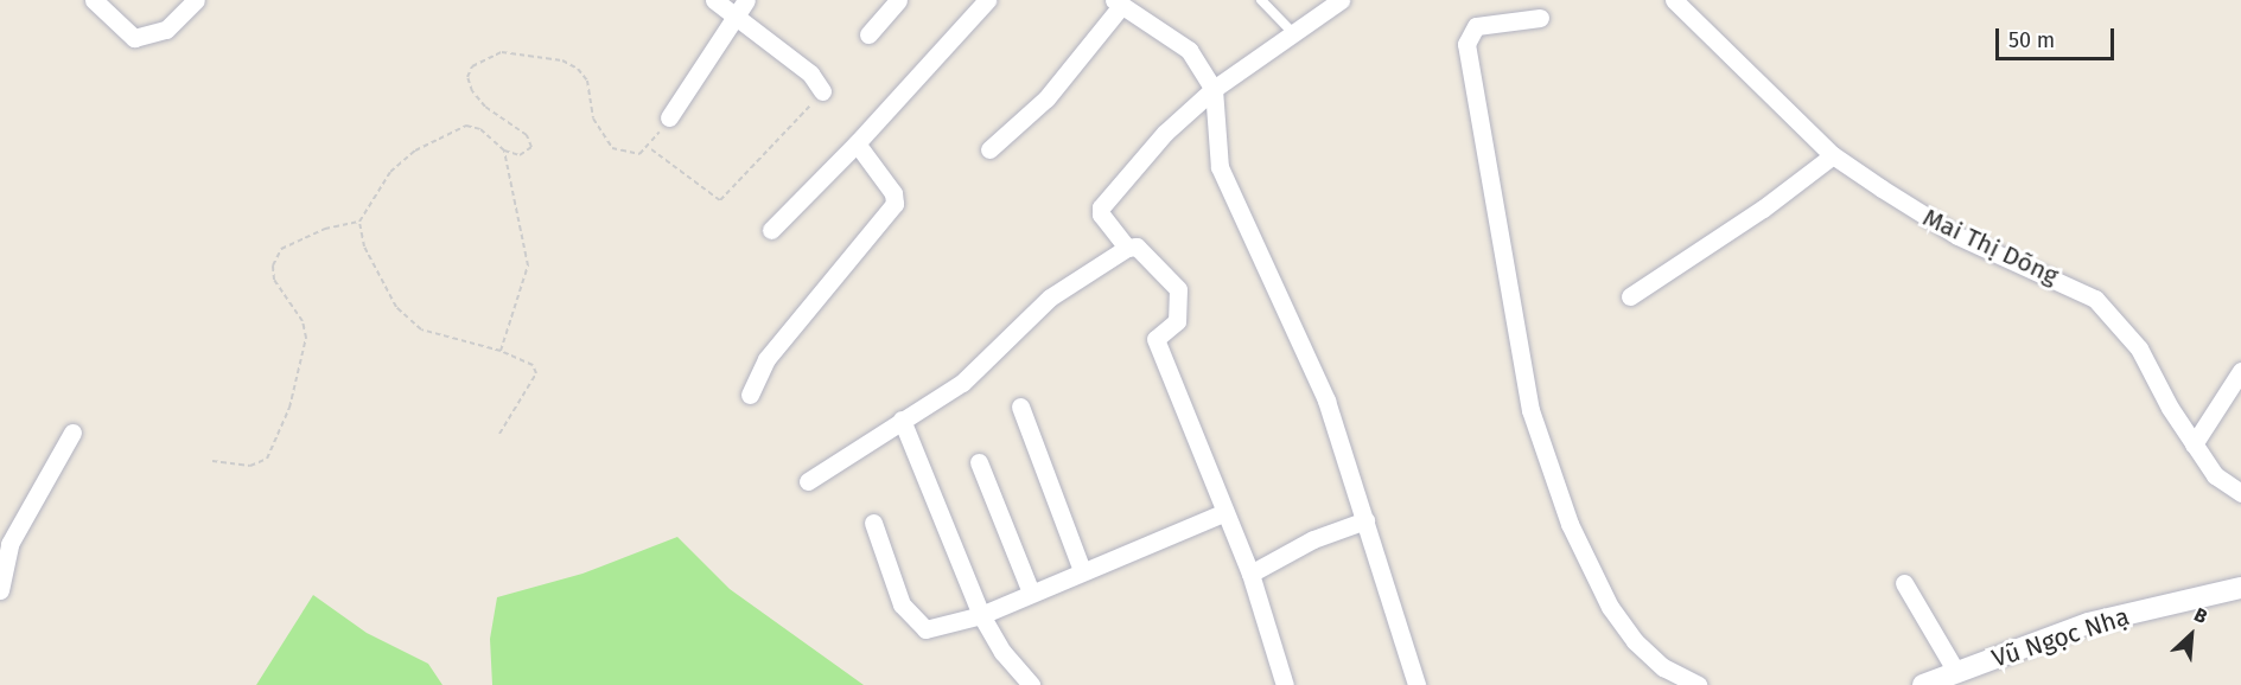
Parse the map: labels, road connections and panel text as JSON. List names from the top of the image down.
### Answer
{
  "streets": {
    "street": ["Mai Thị Dõng", "Vũ Ngọc Nhạ"]
  },
  "scale_bar": "50 m",
  "north": "top right"
}
